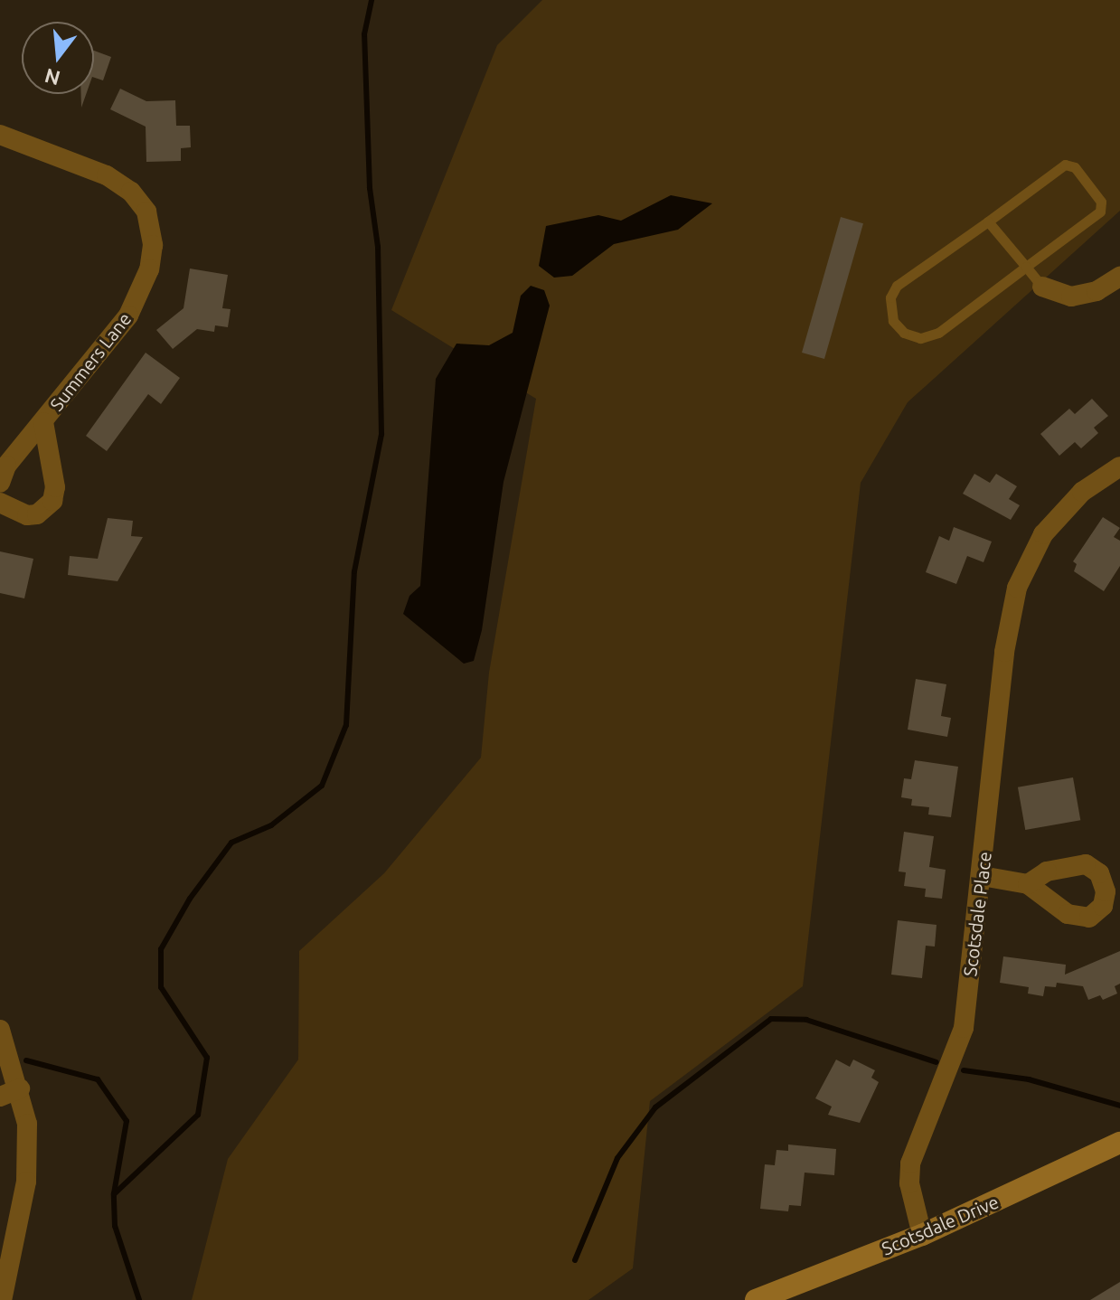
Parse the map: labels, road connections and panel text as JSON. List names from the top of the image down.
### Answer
{
  "streets": {
    "street": ["Summers Lane", "Scotsdale Place", "Scotsdale Drive"]
  },
  "crossings": [
    ["Scotsdale Place", "Scotsdale Drive"]
  ],
  "north": "bottom"
}
